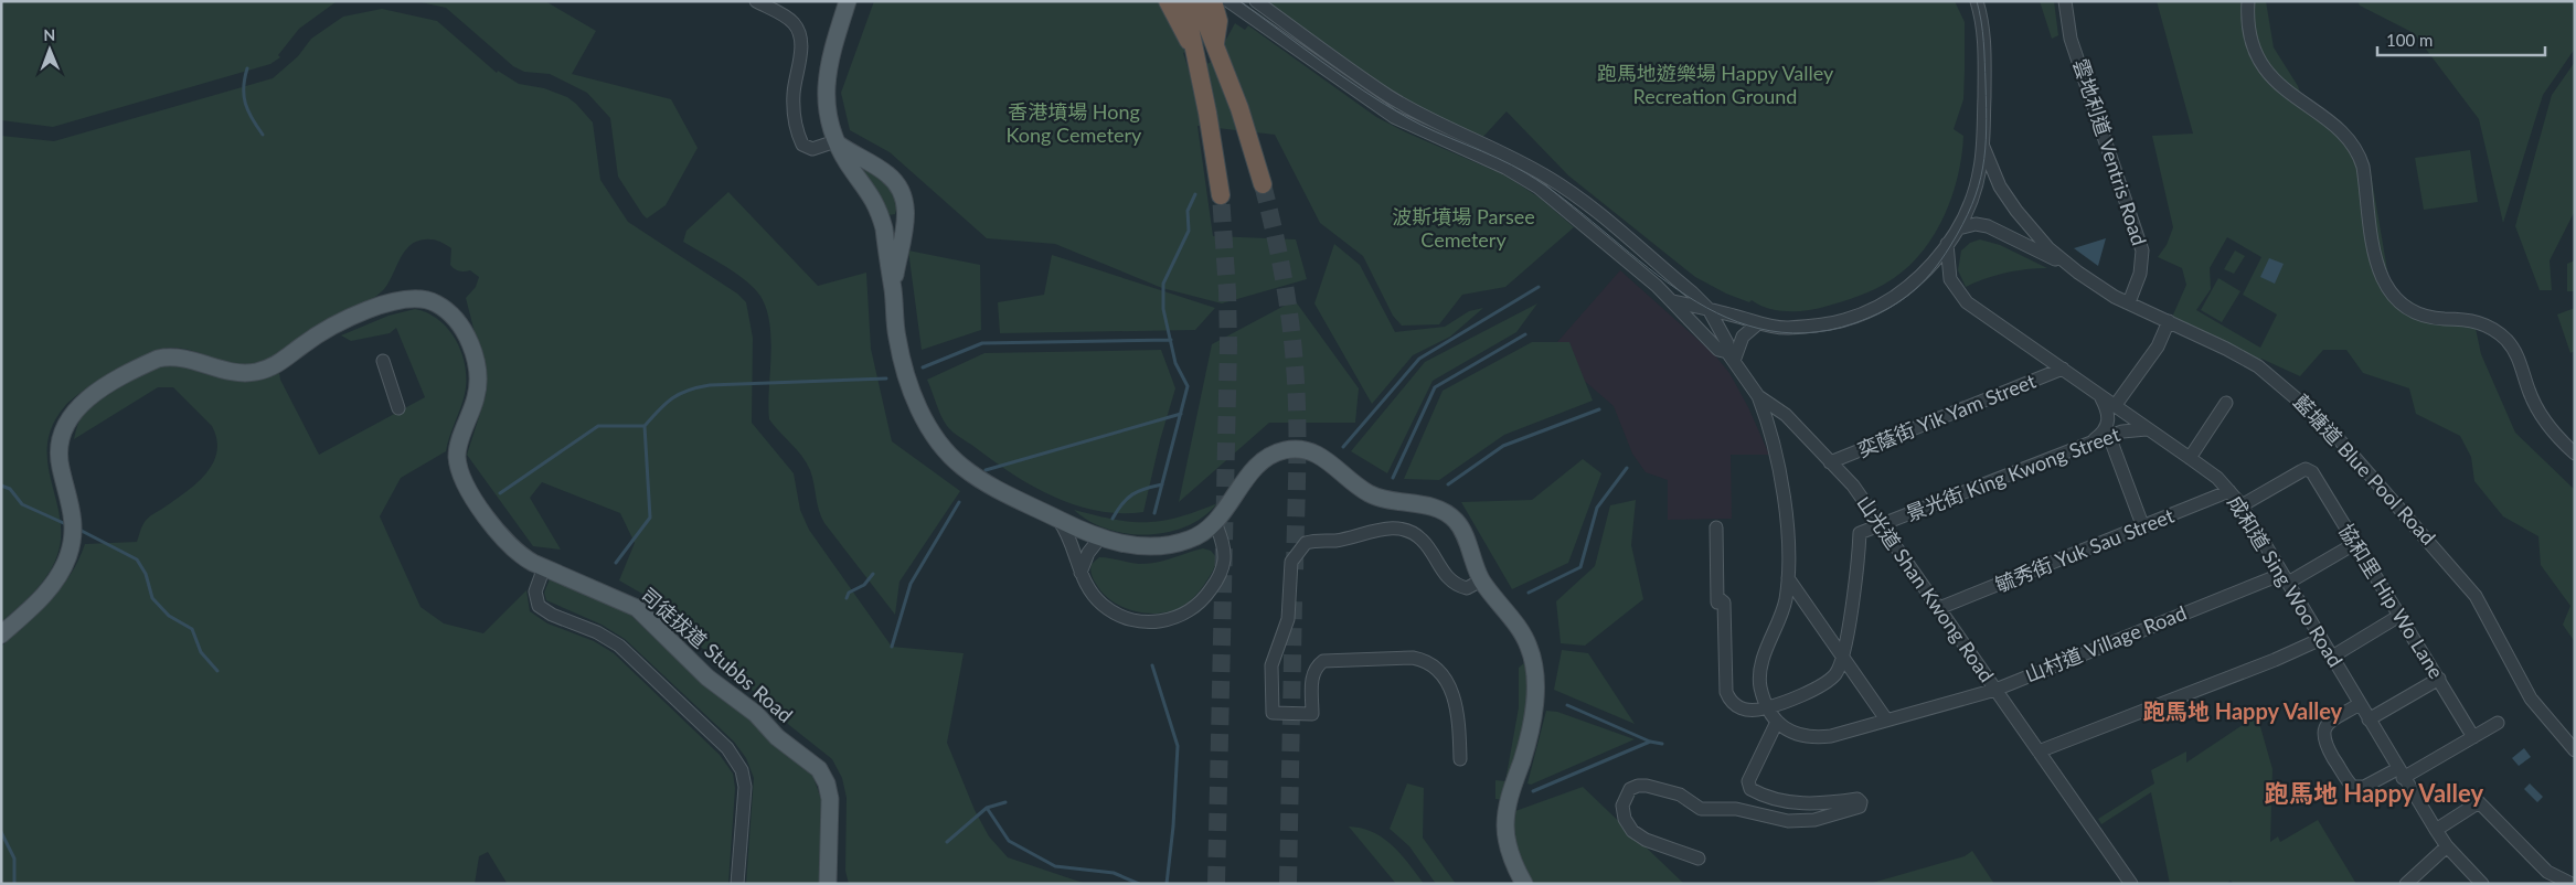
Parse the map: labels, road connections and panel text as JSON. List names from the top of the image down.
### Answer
{
  "streets": {
    "main road": ["司徒拔道 Stubbs Road"],
    "street": [
      "雲地利道 Ventris Road",
      "奕蔭街 Yik Yam Street",
      "藍塘道 Blue Pool Road",
      "景光街 King Kwong Street",
      "毓秀街 Yuk Sau Street",
      "成和道 Sing Woo Road",
      "山光道 Shan Kwong Road",
      "協和里 Hip Wo Lane",
      "山村道 Village Road"
    ]
  },
  "crossings": [
    ["雲地利道 Ventris Road", "藍塘道 Blue Pool Road"],
    ["奕蔭街 Yik Yam Street", "成和道 Sing Woo Road"],
    ["奕蔭街 Yik Yam Street", "山光道 Shan Kwong Road"],
    ["景光街 King Kwong Street", "成和道 Sing Woo Road"],
    ["景光街 King Kwong Street", "山光道 Shan Kwong Road"],
    ["毓秀街 Yuk Sau Street", "成和道 Sing Woo Road"],
    ["毓秀街 Yuk Sau Street", "山光道 Shan Kwong Road"],
    ["成和道 Sing Woo Road", "協和里 Hip Wo Lane"],
    ["成和道 Sing Woo Road", "山村道 Village Road"],
    ["山光道 Shan Kwong Road", "山村道 Village Road"],
    ["協和里 Hip Wo Lane", "山村道 Village Road"]
  ],
  "districts": ["跑馬地 Happy Valley", "跑馬地 Happy Valley"],
  "parks": ["跑馬地遊樂場 Happy Valley Recreation Ground", "香港墳場 Hong Kong Cemetery", "波斯墳場 Parsee Cemetery"],
  "scale_bar": "100 m",
  "north": "top"
}
